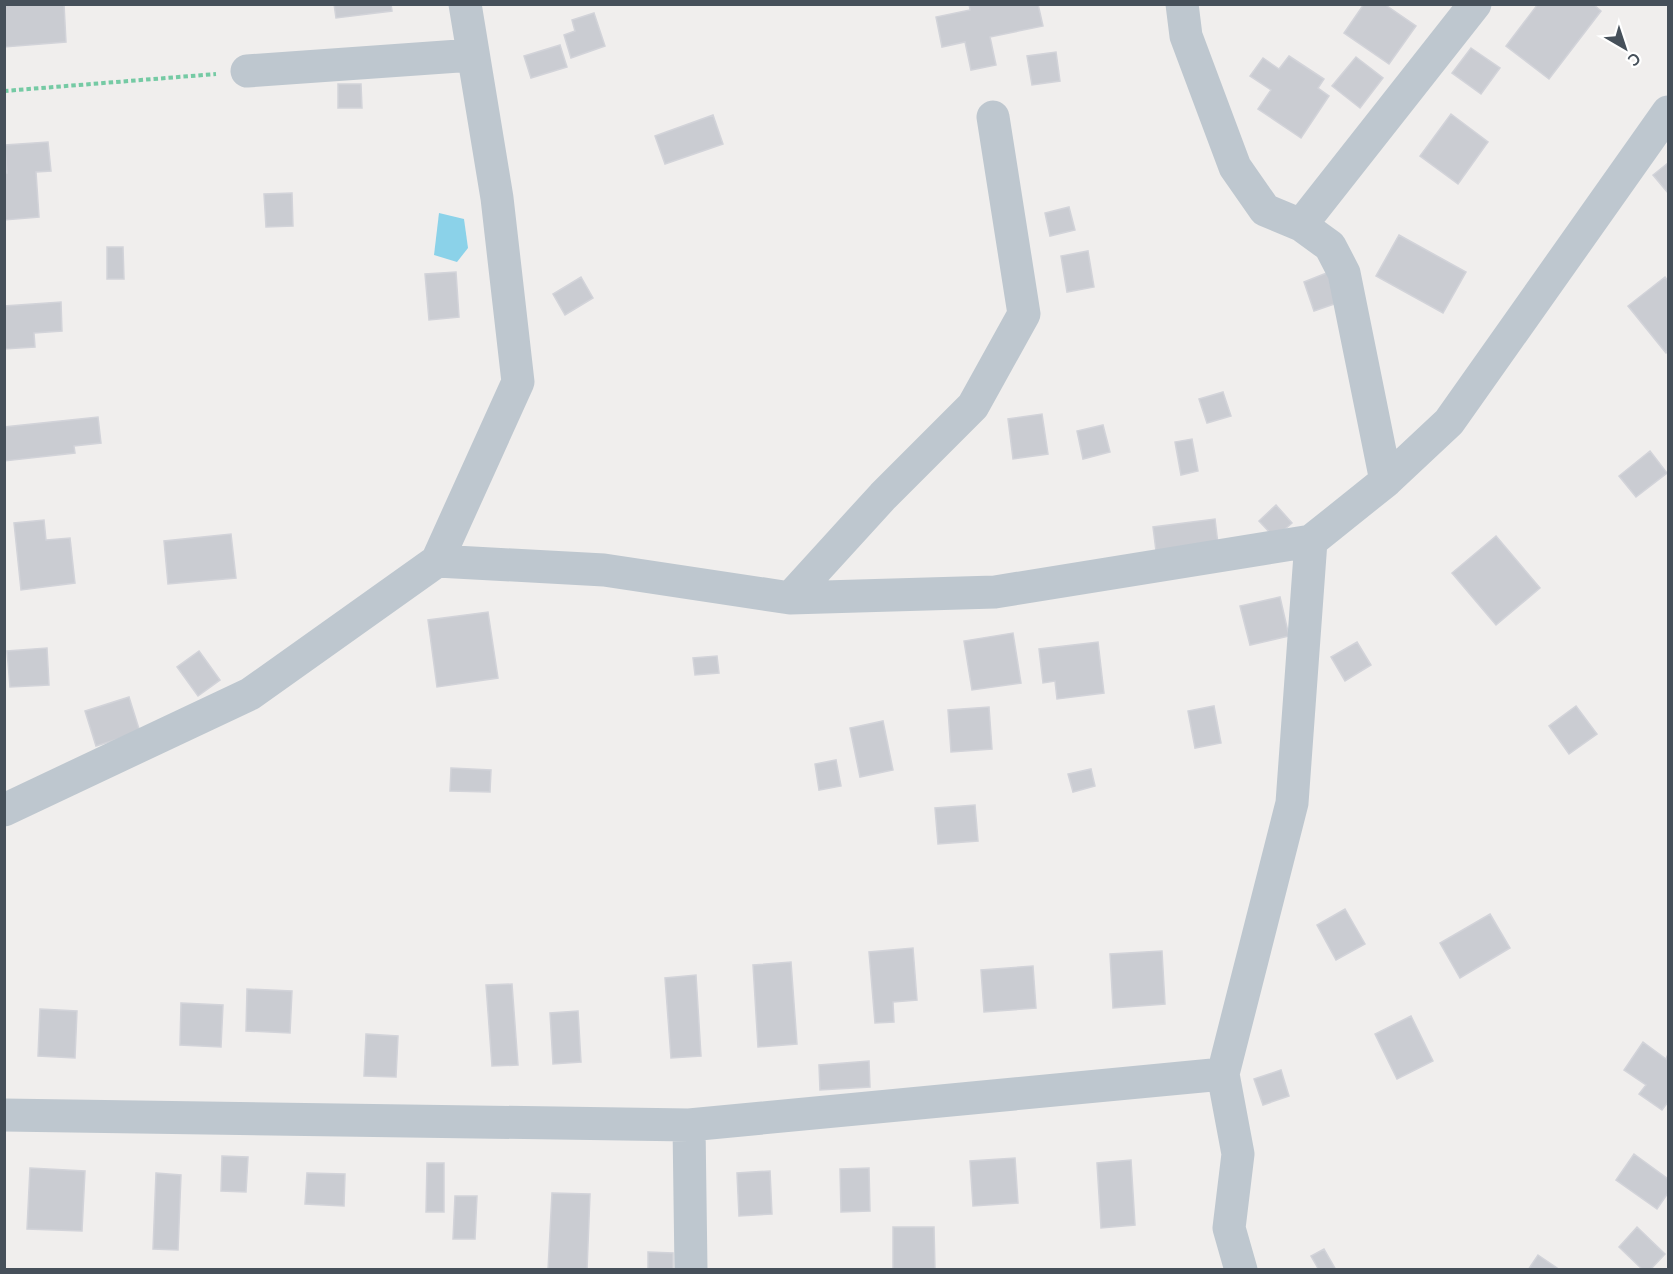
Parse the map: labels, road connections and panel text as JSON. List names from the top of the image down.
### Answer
{
  "north": "bottom right"
}
